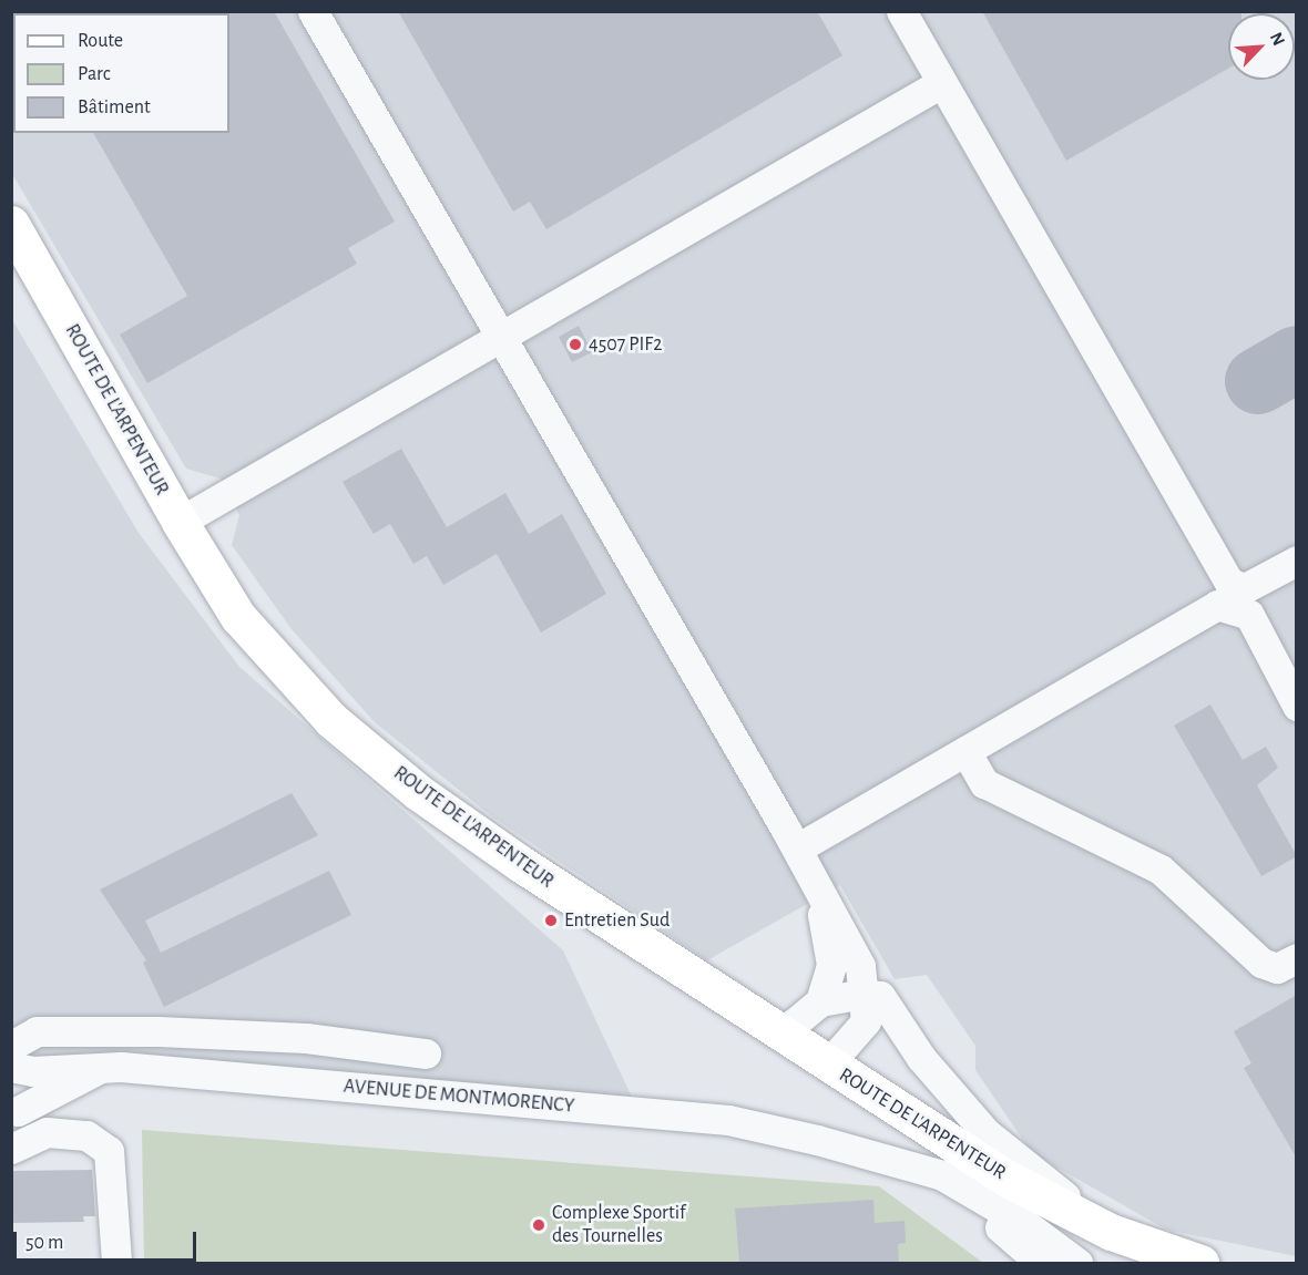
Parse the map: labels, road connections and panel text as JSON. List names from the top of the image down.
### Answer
{
  "streets": {
    "main road": ["ROUTE DE L'ARPENTEUR"],
    "street": ["AVENUE DE MONTMORENCY"]
  },
  "places": ["4507 PIF2", "Entretien Sud", "Complexe Sportif des Tournelles"],
  "legend": ["Route", "Parc", "Bâtiment"],
  "scale_bar": "50 m",
  "north": "top right"
}
